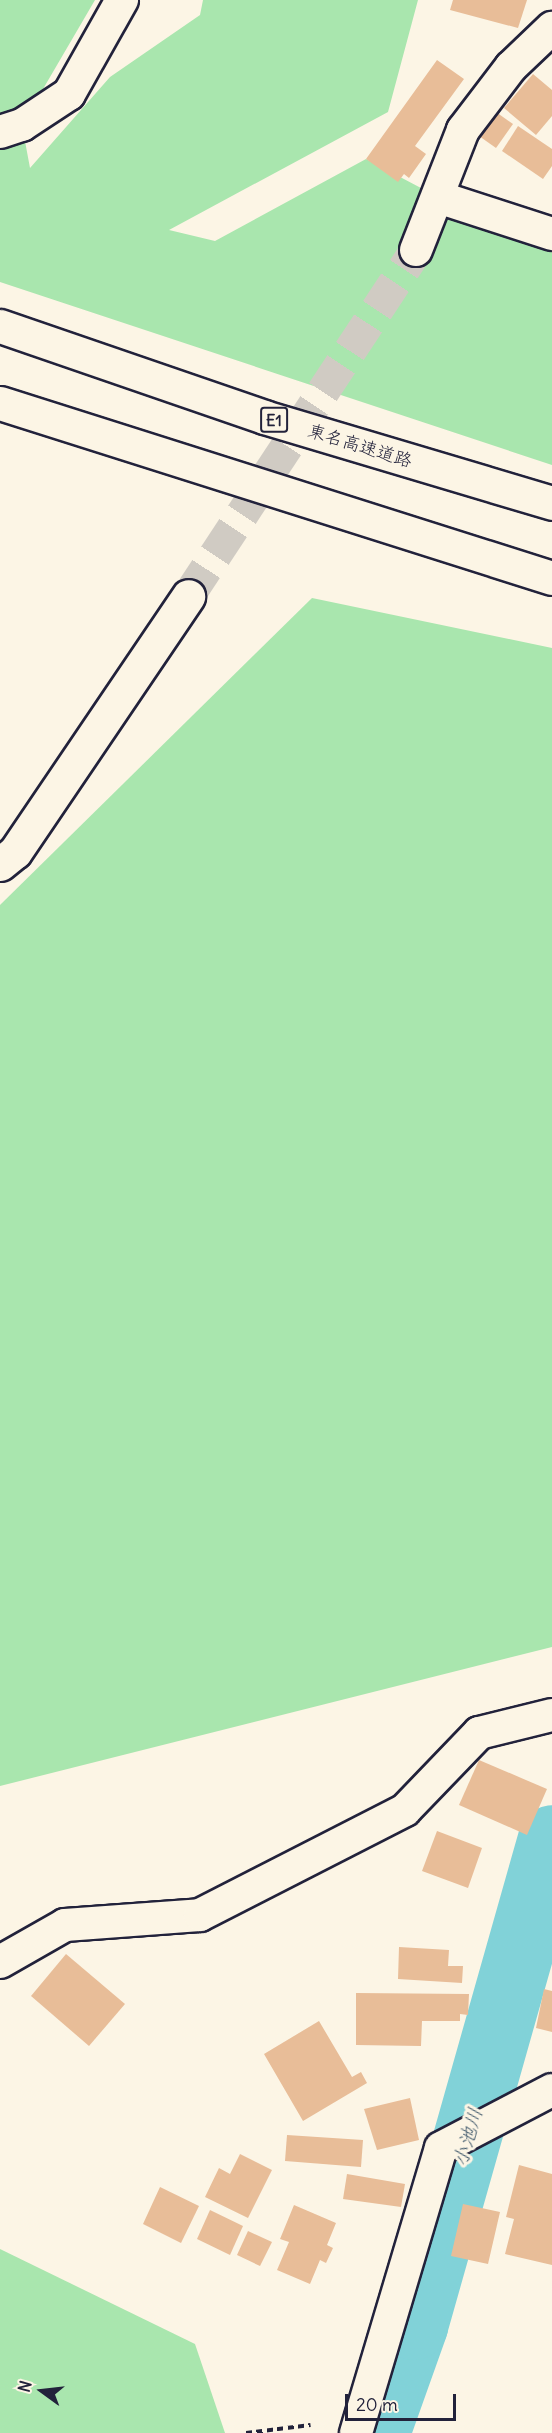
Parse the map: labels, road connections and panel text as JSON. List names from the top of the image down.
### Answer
{
  "streets": {
    "main road": ["E1", "東名高速道路"]
  },
  "water": ["小池川"],
  "scale_bar": "20 m",
  "north": "left"
}
